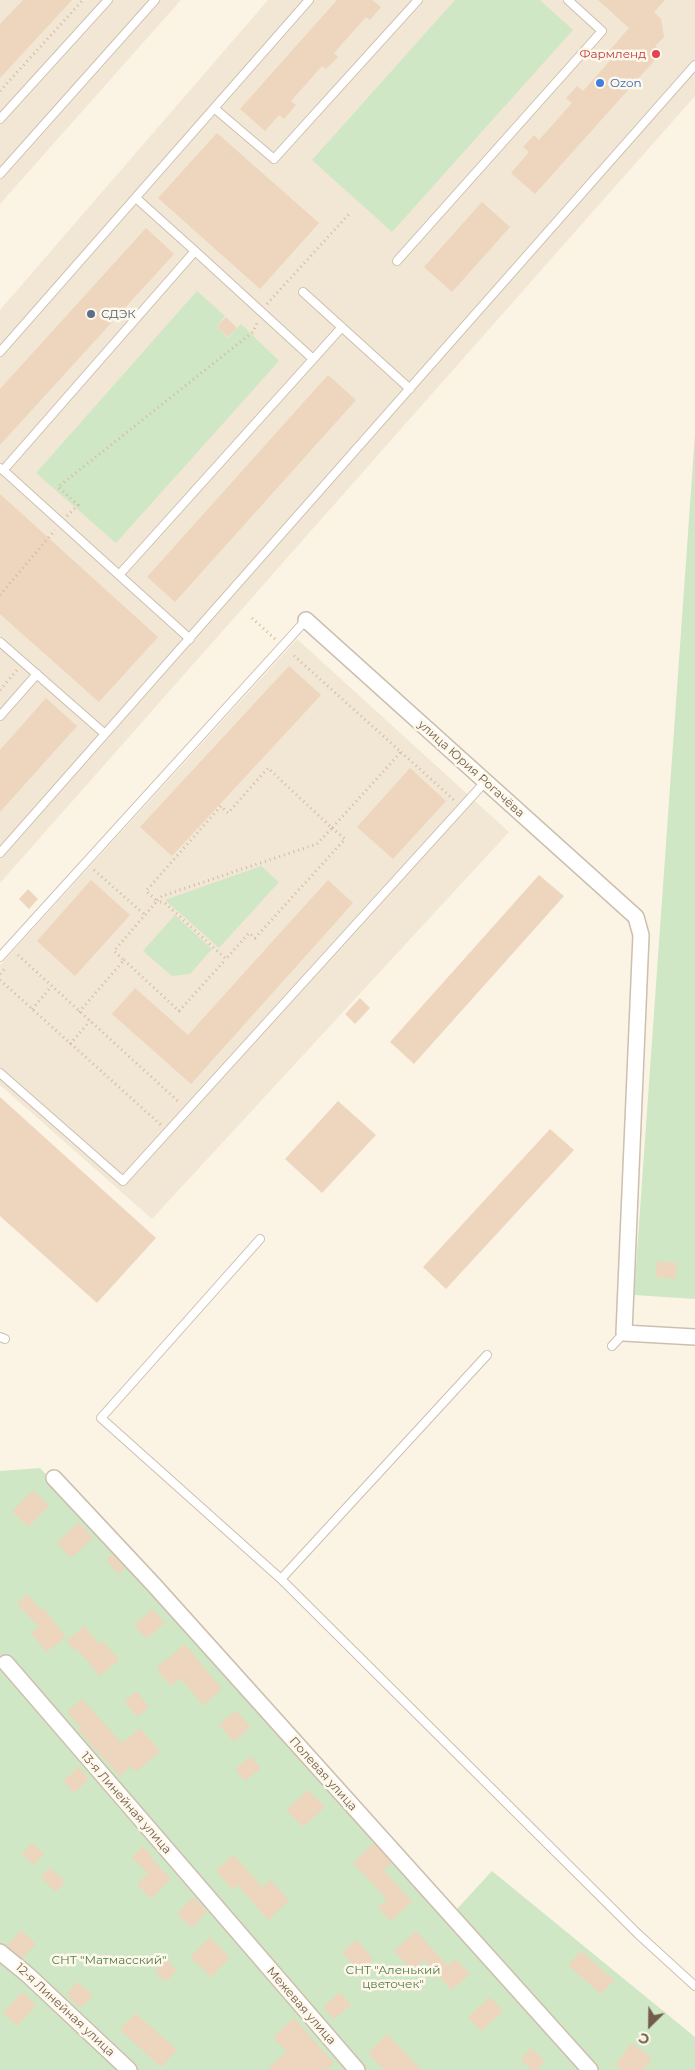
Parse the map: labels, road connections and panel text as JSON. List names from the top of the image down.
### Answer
{
  "streets": {
    "street": [
      "улица Юрия Рогачёва",
      "Полевая улица",
      "13-я Линейная улица",
      "Межевая улица",
      "12-я Линейная улица"
    ]
  },
  "crossings": [
    ["13-я Линейная улица", "Межевая улица"]
  ],
  "parks": ["СНТ \"Матмасский\"", "СНТ \"Аленький цветочек\""],
  "places": ["Фармленд", "Ozon", "СДЭК"],
  "north": "bottom left"
}
